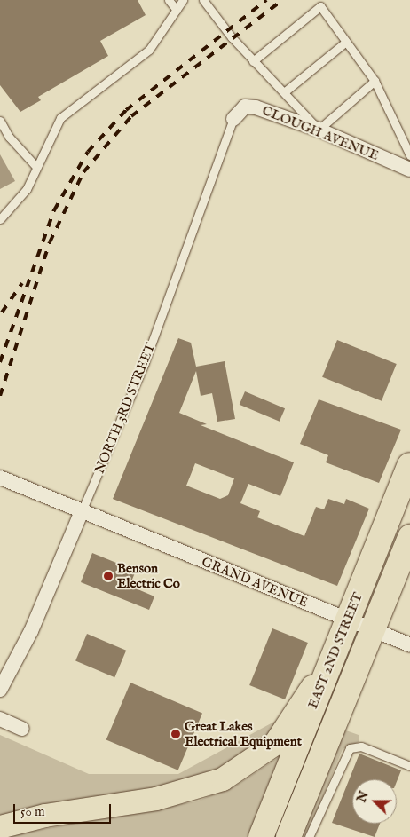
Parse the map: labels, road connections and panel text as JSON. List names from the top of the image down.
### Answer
{
  "streets": {
    "highway": ["EAST 2ND STREET"],
    "street": ["CLOUGH AVENUE", "NORTH 3RD STREET", "GRAND AVENUE"]
  },
  "crossings": [
    ["CLOUGH AVENUE", "NORTH 3RD STREET"],
    ["NORTH 3RD STREET", "GRAND AVENUE"],
    ["GRAND AVENUE", "EAST 2ND STREET"]
  ],
  "places": ["Benson Electric Co", "Great Lakes Electrical Equipment"],
  "scale_bar": "50 m",
  "north": "left"
}
